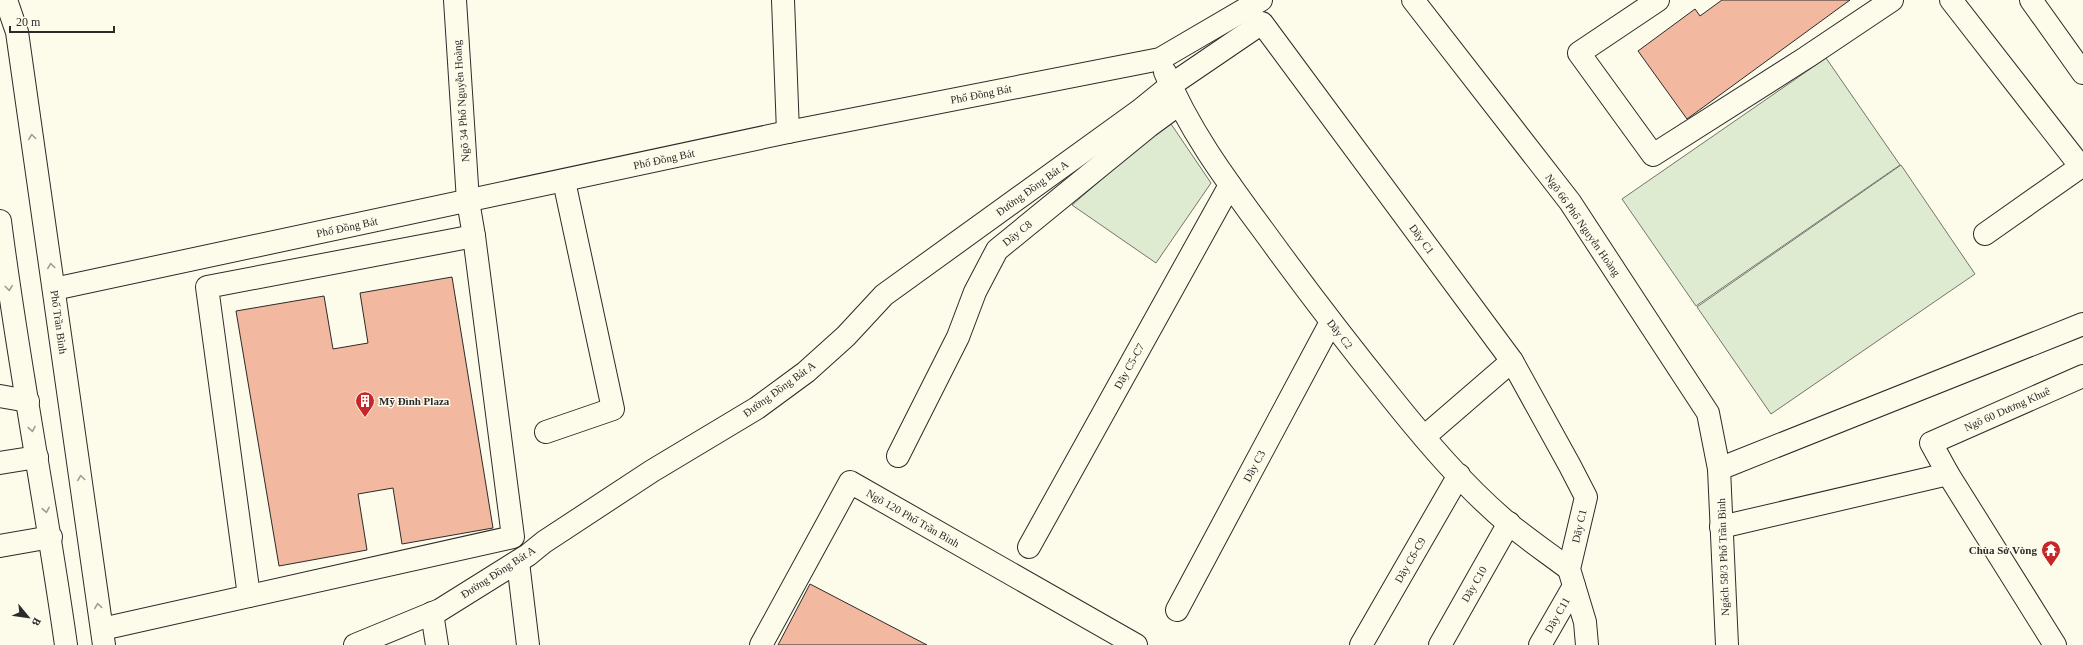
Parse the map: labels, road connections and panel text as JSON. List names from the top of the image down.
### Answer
{
  "streets": {
    "street": [
      "Phố Đồng Bát",
      "Ngõ 34 Phố Nguyễn Hoàng",
      "Đường Đồng Bát A",
      "Ngõ 66 Phố Nguyễn Hoàng",
      "Dãy C8",
      "Dãy C1",
      "Phố Trần Bình",
      "Dãy C2",
      "Dãy C5-C7",
      "Ngõ 60 Dương Khuê",
      "Dãy C3",
      "Ngõ 120 Phố Trần Bình",
      "Ngách 58/3 Phố Trần Bình",
      "Dãy C6-C9",
      "Dãy C10",
      "Dãy C11"
    ]
  },
  "crossings": [
    ["Phố Đồng Bát", "Ngõ 34 Phố Nguyễn Hoàng"],
    ["Phố Đồng Bát", "Phố Trần Bình"],
    ["Phố Đồng Bát", "Dãy C2"],
    ["Đường Đồng Bát A", "Dãy C8"],
    ["Đường Đồng Bát A", "Dãy C1"],
    ["Đường Đồng Bát A", "Dãy C2"],
    ["Ngõ 66 Phố Nguyễn Hoàng", "Ngách 58/3 Phố Trần Bình"],
    ["Dãy C8", "Dãy C1"],
    ["Dãy C8", "Dãy C2"],
    ["Dãy C1", "Dãy C2"],
    ["Dãy C1", "Dãy C11"],
    ["Dãy C2", "Dãy C5-C7"],
    ["Dãy C2", "Dãy C3"],
    ["Dãy C2", "Dãy C6-C9"],
    ["Dãy C2", "Dãy C10"],
    ["Dãy C2", "Dãy C11"]
  ],
  "places": {
    "building": ["Mỹ Đình Plaza"],
    "temple": ["Chùa Sở Vòng"]
  },
  "scale_bar": "20 m",
  "north": "bottom right"
}
